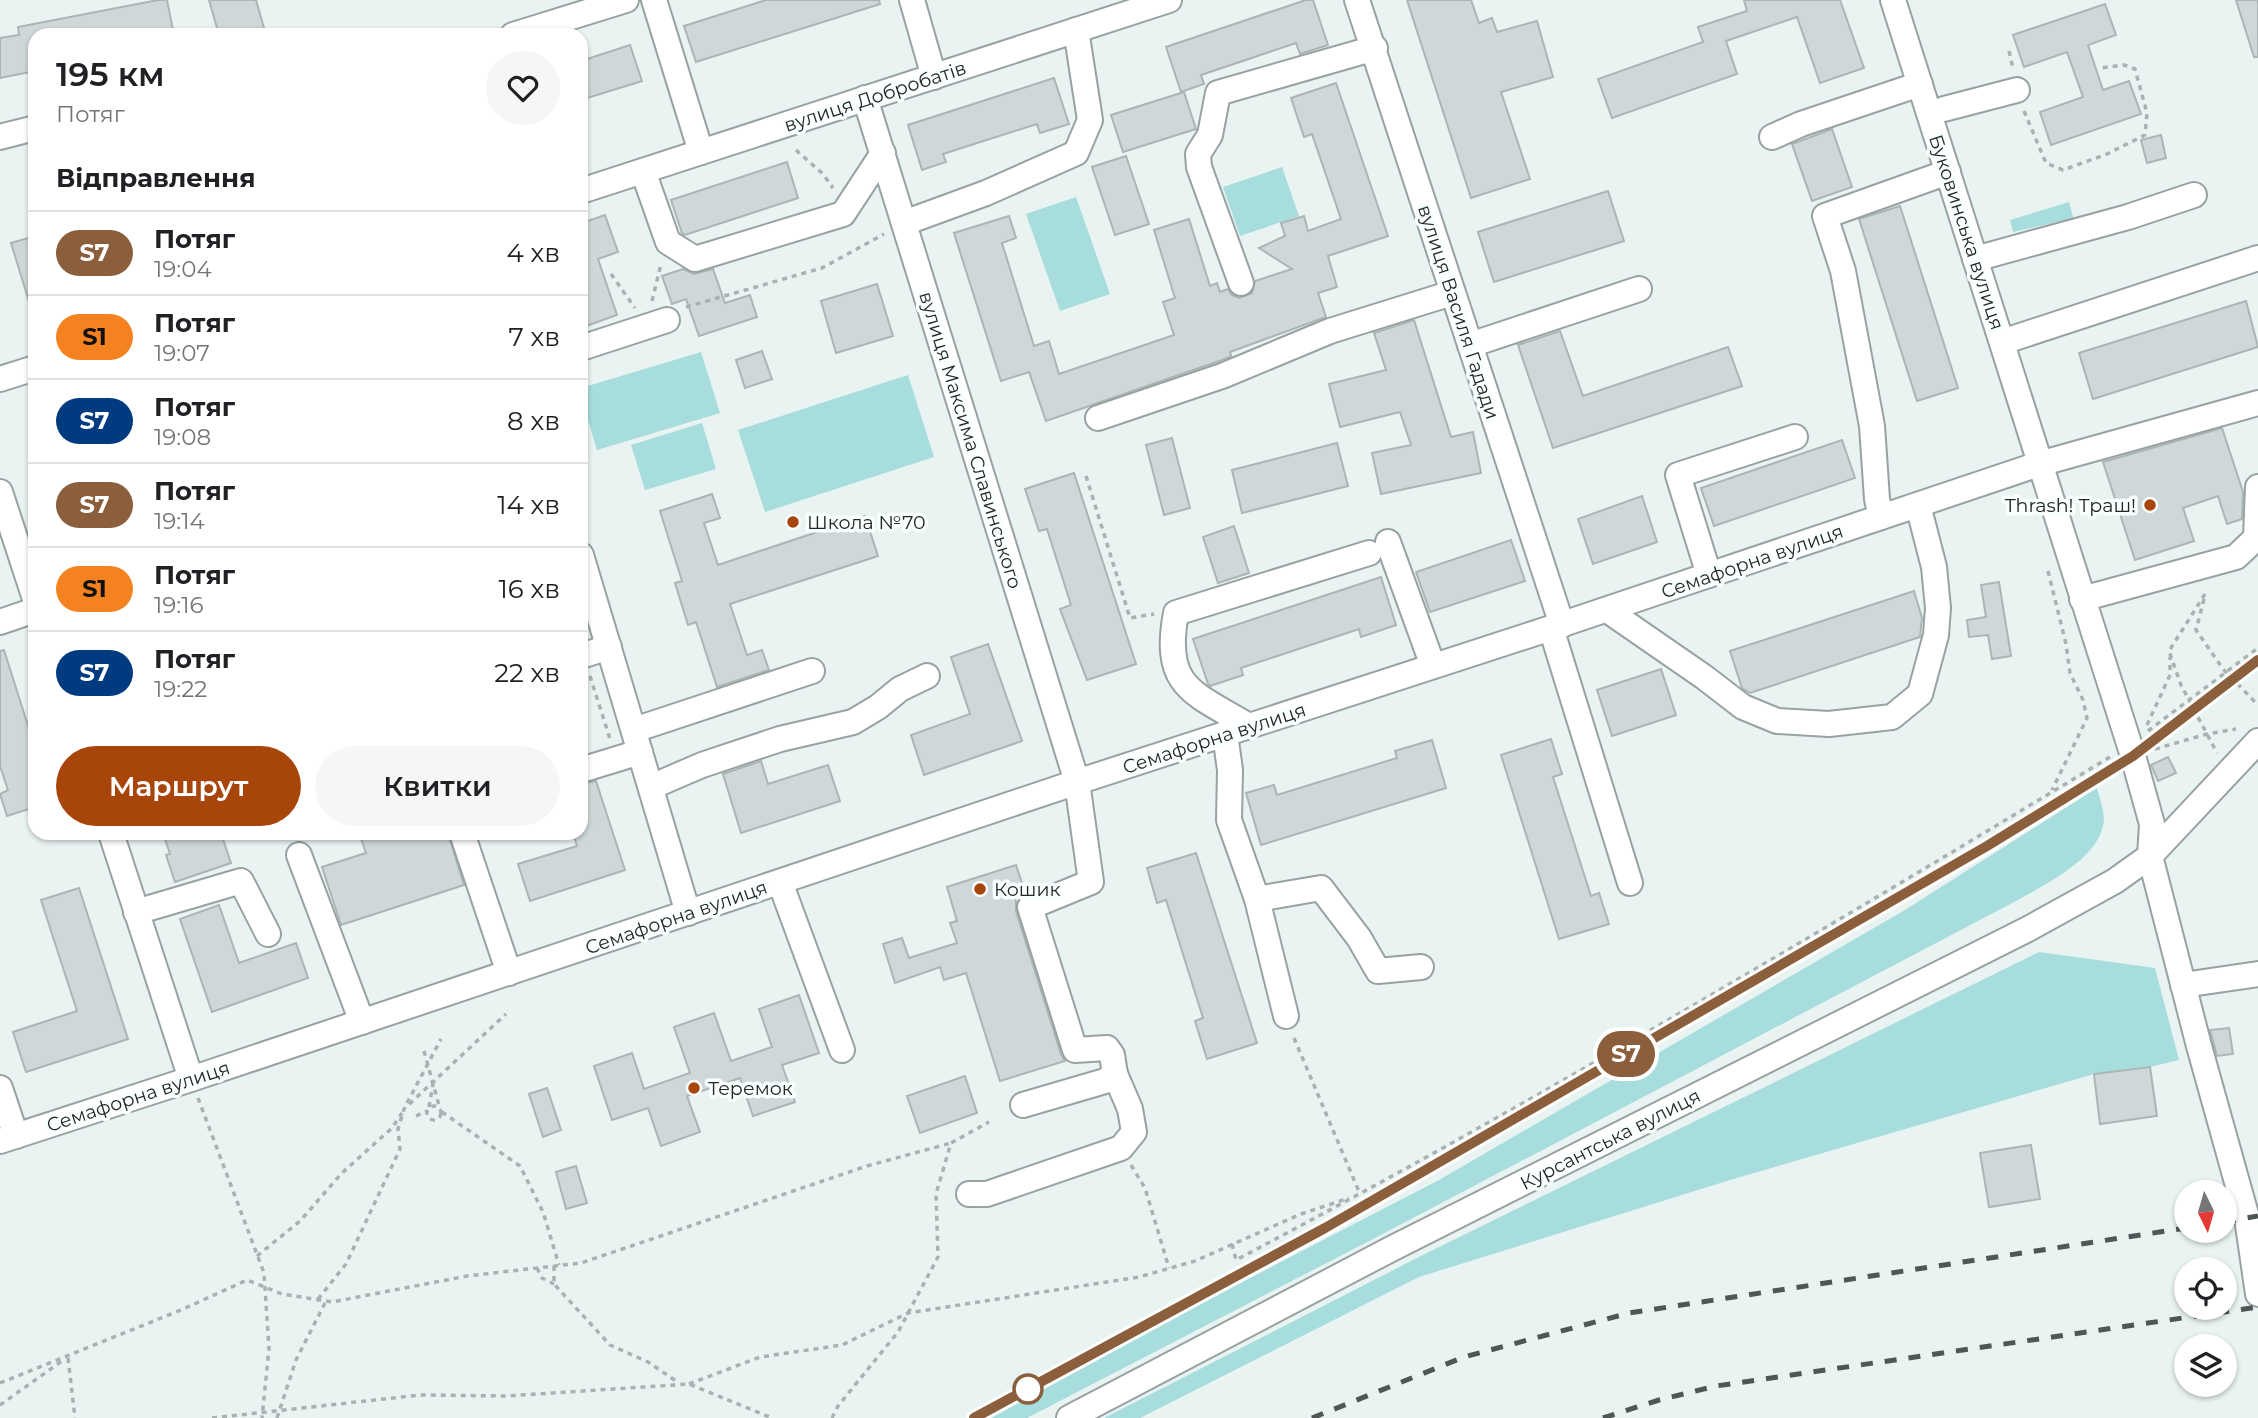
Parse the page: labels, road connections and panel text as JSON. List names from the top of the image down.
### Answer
{
  "streets": {
    "street": [
      "вулиця Добробатів",
      "Буковинська вулиця",
      "вулиця Василя Гадади",
      "вулиця Максима Славинського",
      "Семафорна вулиця",
      "Курсантська вулиця"
    ]
  },
  "crossings": [
    ["вулиця Добробатів", "вулиця Максима Славинського"],
    ["Буковинська вулиця", "Семафорна вулиця"],
    ["вулиця Василя Гадади", "Семафорна вулиця"],
    ["вулиця Максима Славинського", "Семафорна вулиця"]
  ],
  "places": [
    "Thrash! Траш!",
    "Школа №70",
    "Кошик",
    "Теремок"
  ],
  "north": "bottom",
  "page": {
    "on_map": "S7",
    "heading": [
      ["195 км", "Потяг"],
      "Відправлення"
    ],
    "list": [
      {
        "mark": "S7",
        "name": "Потяг",
        "note": "19:04",
        "value": "4 хв"
      },
      {
        "mark": "S1",
        "name": "Потяг",
        "note": "19:07",
        "value": "7 хв"
      },
      {
        "mark": "S7",
        "name": "Потяг",
        "note": "19:08",
        "value": "8 хв"
      },
      {
        "mark": "S7",
        "name": "Потяг",
        "note": "19:14",
        "value": "14 хв"
      },
      {
        "mark": "S1",
        "name": "Потяг",
        "note": "19:16",
        "value": "16 хв"
      },
      {
        "mark": "S7",
        "name": "Потяг",
        "note": "19:22",
        "value": "22 хв"
      }
    ],
    "buttons": ["Маршрут", "Квитки"]
  }
}
